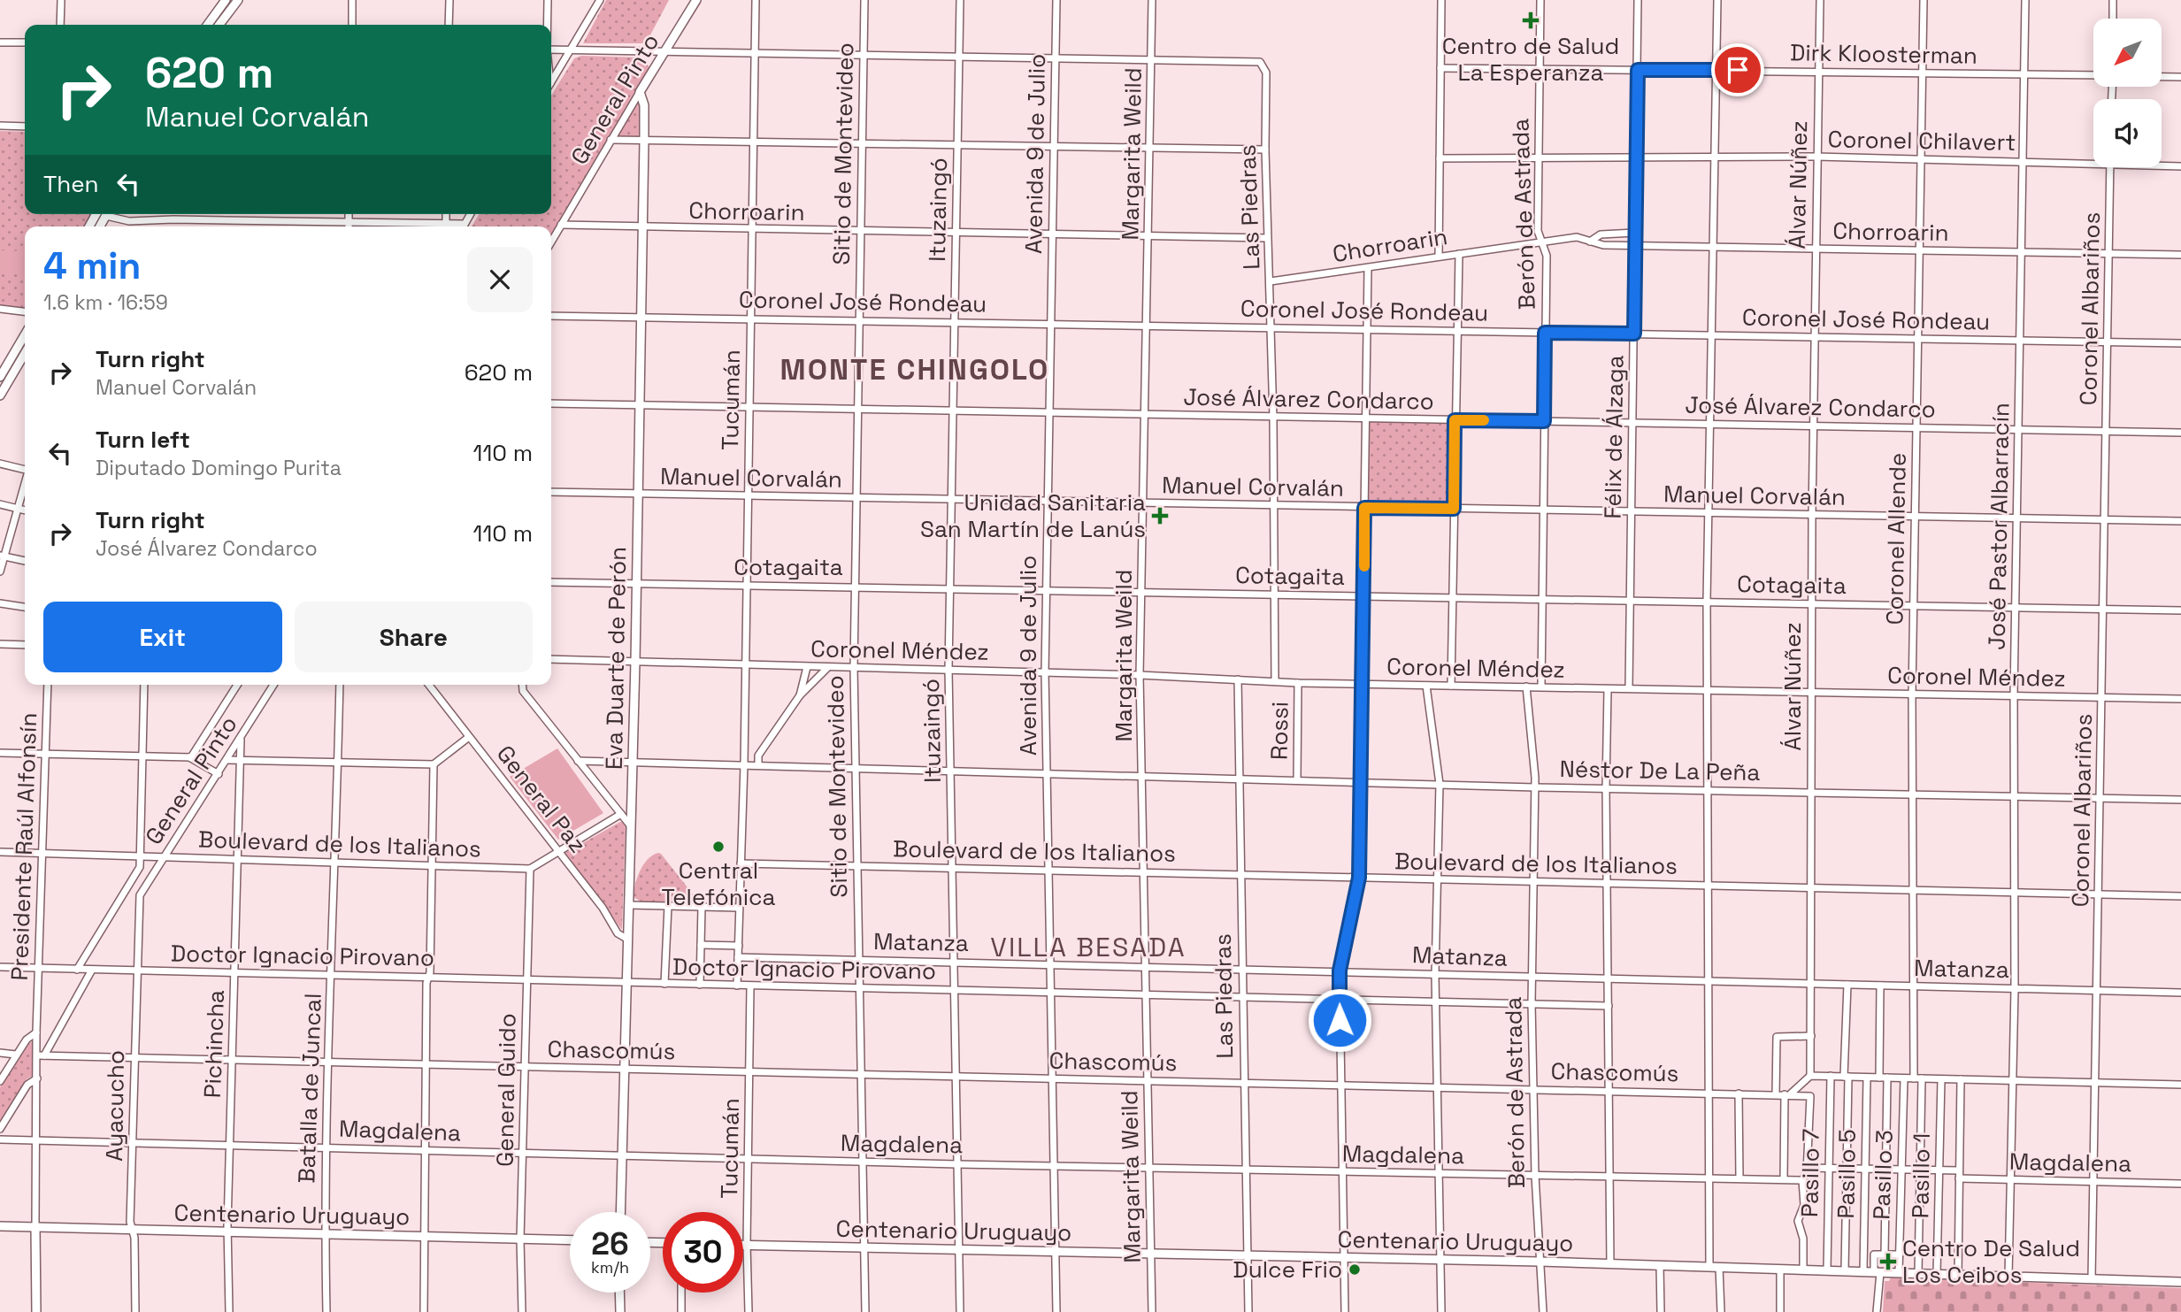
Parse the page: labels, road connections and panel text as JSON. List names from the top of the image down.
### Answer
{
  "streets": {
    "main road": [
      "General Pinto",
      "Eva Duarte de Perón",
      "Presidente Raúl Alfonsín",
      "Centenario Uruguayo"
    ],
    "street": [
      "Dirk Kloosterman",
      "Coronel Chilavert",
      "Sitio de Montevideo",
      "Avenida 9 de Julio",
      "Margarita Weild",
      "Álvar Núñez",
      "Las Piedras",
      "Ituzaingó",
      "Chorroarin",
      "Berón de Astrada",
      "Coronel José Rondeau",
      "Coronel Albariños",
      "José Álvarez Condarco",
      "Tucumán",
      "Félix de Álzaga",
      "Manuel Corvalán",
      "José Pastor Albarracín",
      "Coronel Allende",
      "Cotagaita",
      "Coronel Méndez",
      "Rossi",
      "Néstor De La Peña",
      "General Paz",
      "Boulevard de los Italianos",
      "Matanza",
      "Doctor Ignacio Pirovano",
      "Pichincha",
      "Chascomús",
      "Batalla de Juncal",
      "General Guido",
      "Ayacucho",
      "Magdalena",
      "Pasillo 7",
      "Pasillo 5",
      "Pasillo 3",
      "Pasillo 1"
    ]
  },
  "crossings": [
    ["Dirk Kloosterman", "Álvar Núñez"],
    ["Dirk Kloosterman", "Berón de Astrada"],
    ["Dirk Kloosterman", "Félix de Álzaga"],
    ["Dirk Kloosterman", "José Pastor Albarracín"],
    ["Dirk Kloosterman", "Coronel Allende"],
    ["General Pinto", "Chorroarin"],
    ["General Pinto", "Eva Duarte de Perón"],
    ["General Pinto", "Boulevard de los Italianos"],
    ["General Pinto", "Pichincha"],
    ["General Pinto", "Ayacucho"],
    ["Coronel Chilavert", "Álvar Núñez"],
    ["Coronel Chilavert", "Berón de Astrada"],
    ["Coronel Chilavert", "Félix de Álzaga"],
    ["Coronel Chilavert", "José Pastor Albarracín"],
    ["Coronel Chilavert", "Coronel Allende"],
    ["Sitio de Montevideo", "Chorroarin"],
    ["Sitio de Montevideo", "Coronel José Rondeau"],
    ["Sitio de Montevideo", "José Álvarez Condarco"],
    ["Sitio de Montevideo", "Manuel Corvalán"],
    ["Sitio de Montevideo", "Cotagaita"],
    ["Sitio de Montevideo", "Coronel Méndez"],
    ["Sitio de Montevideo", "Néstor De La Peña"],
    ["Sitio de Montevideo", "Boulevard de los Italianos"],
    ["Sitio de Montevideo", "Matanza"],
    ["Sitio de Montevideo", "Doctor Ignacio Pirovano"],
    ["Sitio de Montevideo", "Chascomús"],
    ["Sitio de Montevideo", "Magdalena"],
    ["Sitio de Montevideo", "Centenario Uruguayo"],
    ["Avenida 9 de Julio", "Chorroarin"],
    ["Avenida 9 de Julio", "Coronel José Rondeau"],
    ["Avenida 9 de Julio", "José Álvarez Condarco"],
    ["Avenida 9 de Julio", "Manuel Corvalán"],
    ["Avenida 9 de Julio", "Cotagaita"],
    ["Avenida 9 de Julio", "Coronel Méndez"],
    ["Avenida 9 de Julio", "Néstor De La Peña"],
    ["Avenida 9 de Julio", "Boulevard de los Italianos"],
    ["Avenida 9 de Julio", "Matanza"],
    ["Avenida 9 de Julio", "Doctor Ignacio Pirovano"],
    ["Avenida 9 de Julio", "Chascomús"],
    ["Avenida 9 de Julio", "Magdalena"],
    ["Avenida 9 de Julio", "Centenario Uruguayo"],
    ["Margarita Weild", "Las Piedras"],
    ["Margarita Weild", "Chorroarin"],
    ["Margarita Weild", "Coronel José Rondeau"],
    ["Margarita Weild", "José Álvarez Condarco"],
    ["Margarita Weild", "Manuel Corvalán"],
    ["Margarita Weild", "Cotagaita"],
    ["Margarita Weild", "Coronel Méndez"],
    ["Margarita Weild", "Néstor De La Peña"],
    ["Margarita Weild", "Boulevard de los Italianos"],
    ["Margarita Weild", "Matanza"],
    ["Margarita Weild", "Doctor Ignacio Pirovano"],
    ["Margarita Weild", "Chascomús"],
    ["Margarita Weild", "Magdalena"],
    ["Margarita Weild", "Centenario Uruguayo"],
    ["Álvar Núñez", "Chorroarin"],
    ["Álvar Núñez", "Coronel José Rondeau"],
    ["Álvar Núñez", "José Álvarez Condarco"],
    ["Álvar Núñez", "Manuel Corvalán"],
    ["Álvar Núñez", "Cotagaita"],
    ["Álvar Núñez", "Coronel Méndez"],
    ["Álvar Núñez", "Néstor De La Peña"],
    ["Álvar Núñez", "Boulevard de los Italianos"],
    ["Álvar Núñez", "Matanza"],
    ["Las Piedras", "Chorroarin"],
    ["Las Piedras", "Coronel José Rondeau"],
    ["Las Piedras", "José Álvarez Condarco"],
    ["Las Piedras", "Manuel Corvalán"],
    ["Las Piedras", "Cotagaita"],
    ["Las Piedras", "Coronel Méndez"],
    ["Las Piedras", "Néstor De La Peña"],
    ["Las Piedras", "Boulevard de los Italianos"],
    ["Las Piedras", "Matanza"],
    ["Las Piedras", "Doctor Ignacio Pirovano"],
    ["Las Piedras", "Chascomús"],
    ["Las Piedras", "Magdalena"],
    ["Las Piedras", "Centenario Uruguayo"],
    ["Ituzaingó", "Chorroarin"],
    ["Ituzaingó", "Coronel José Rondeau"],
    ["Ituzaingó", "José Álvarez Condarco"],
    ["Ituzaingó", "Manuel Corvalán"],
    ["Ituzaingó", "Cotagaita"],
    ["Ituzaingó", "Coronel Méndez"],
    ["Ituzaingó", "Néstor De La Peña"],
    ["Ituzaingó", "Boulevard de los Italianos"],
    ["Ituzaingó", "Matanza"],
    ["Ituzaingó", "Doctor Ignacio Pirovano"],
    ["Ituzaingó", "Chascomús"],
    ["Ituzaingó", "Magdalena"],
    ["Ituzaingó", "Centenario Uruguayo"],
    ["Chorroarin", "Berón de Astrada"],
    ["Chorroarin", "Coronel Albariños"],
    ["Chorroarin", "Tucumán"],
    ["Chorroarin", "Félix de Álzaga"],
    ["Chorroarin", "José Pastor Albarracín"],
    ["Chorroarin", "Coronel Allende"],
    ["Chorroarin", "Eva Duarte de Perón"],
    ["Berón de Astrada", "Coronel José Rondeau"],
    ["Berón de Astrada", "José Álvarez Condarco"],
    ["Berón de Astrada", "Manuel Corvalán"],
    ["Berón de Astrada", "Cotagaita"],
    ["Berón de Astrada", "Coronel Méndez"],
    ["Berón de Astrada", "Néstor De La Peña"],
    ["Berón de Astrada", "Boulevard de los Italianos"],
    ["Berón de Astrada", "Matanza"],
    ["Berón de Astrada", "Doctor Ignacio Pirovano"],
    ["Berón de Astrada", "Chascomús"],
    ["Berón de Astrada", "Magdalena"],
    ["Berón de Astrada", "Centenario Uruguayo"],
    ["Coronel José Rondeau", "Coronel Albariños"],
    ["Coronel José Rondeau", "Tucumán"],
    ["Coronel José Rondeau", "Félix de Álzaga"],
    ["Coronel José Rondeau", "José Pastor Albarracín"],
    ["Coronel José Rondeau", "Coronel Allende"],
    ["Coronel José Rondeau", "Eva Duarte de Perón"],
    ["Coronel Albariños", "José Álvarez Condarco"],
    ["Coronel Albariños", "Manuel Corvalán"],
    ["Coronel Albariños", "Cotagaita"],
    ["Coronel Albariños", "Coronel Méndez"],
    ["Coronel Albariños", "Néstor De La Peña"],
    ["Coronel Albariños", "Boulevard de los Italianos"],
    ["Coronel Albariños", "Matanza"],
    ["Coronel Albariños", "Magdalena"],
    ["Coronel Albariños", "Centenario Uruguayo"],
    ["José Álvarez Condarco", "Tucumán"],
    ["José Álvarez Condarco", "Félix de Álzaga"],
    ["José Álvarez Condarco", "José Pastor Albarracín"],
    ["José Álvarez Condarco", "Coronel Allende"],
    ["José Álvarez Condarco", "Eva Duarte de Perón"],
    ["Tucumán", "Manuel Corvalán"],
    ["Tucumán", "Cotagaita"],
    ["Tucumán", "Coronel Méndez"],
    ["Tucumán", "Néstor De La Peña"],
    ["Tucumán", "Boulevard de los Italianos"],
    ["Tucumán", "Matanza"],
    ["Tucumán", "Doctor Ignacio Pirovano"],
    ["Tucumán", "Chascomús"],
    ["Tucumán", "Magdalena"],
    ["Tucumán", "Centenario Uruguayo"],
    ["Félix de Álzaga", "Manuel Corvalán"],
    ["Félix de Álzaga", "Cotagaita"],
    ["Félix de Álzaga", "Coronel Méndez"],
    ["Manuel Corvalán", "José Pastor Albarracín"],
    ["Manuel Corvalán", "Coronel Allende"],
    ["Manuel Corvalán", "Eva Duarte de Perón"],
    ["José Pastor Albarracín", "Cotagaita"],
    ["José Pastor Albarracín", "Coronel Méndez"],
    ["José Pastor Albarracín", "Néstor De La Peña"],
    ["José Pastor Albarracín", "Boulevard de los Italianos"],
    ["José Pastor Albarracín", "Matanza"],
    ["José Pastor Albarracín", "Magdalena"],
    ["José Pastor Albarracín", "Centenario Uruguayo"],
    ["Coronel Allende", "Cotagaita"],
    ["Coronel Allende", "Coronel Méndez"],
    ["Coronel Allende", "Néstor De La Peña"],
    ["Coronel Allende", "Boulevard de los Italianos"],
    ["Coronel Allende", "Matanza"],
    ["Cotagaita", "Eva Duarte de Perón"],
    ["Coronel Méndez", "Eva Duarte de Perón"],
    ["Coronel Méndez", "Rossi"],
    ["Eva Duarte de Perón", "Néstor De La Peña"],
    ["Eva Duarte de Perón", "General Paz"],
    ["Eva Duarte de Perón", "Doctor Ignacio Pirovano"],
    ["Eva Duarte de Perón", "Chascomús"],
    ["Eva Duarte de Perón", "Magdalena"],
    ["Rossi", "Néstor De La Peña"],
    ["Boulevard de los Italianos", "Presidente Raúl Alfonsín"],
    ["Boulevard de los Italianos", "Pichincha"],
    ["Boulevard de los Italianos", "Batalla de Juncal"],
    ["Boulevard de los Italianos", "General Guido"],
    ["Presidente Raúl Alfonsín", "Doctor Ignacio Pirovano"],
    ["Presidente Raúl Alfonsín", "Chascomús"],
    ["Presidente Raúl Alfonsín", "Magdalena"],
    ["Presidente Raúl Alfonsín", "Centenario Uruguayo"],
    ["Doctor Ignacio Pirovano", "Pichincha"],
    ["Doctor Ignacio Pirovano", "Batalla de Juncal"],
    ["Doctor Ignacio Pirovano", "General Guido"],
    ["Doctor Ignacio Pirovano", "Ayacucho"],
    ["Pichincha", "Chascomús"],
    ["Pichincha", "Magdalena"],
    ["Pichincha", "Centenario Uruguayo"],
    ["Chascomús", "Batalla de Juncal"],
    ["Chascomús", "General Guido"],
    ["Chascomús", "Ayacucho"],
    ["Batalla de Juncal", "Magdalena"],
    ["Batalla de Juncal", "Centenario Uruguayo"],
    ["General Guido", "Magdalena"],
    ["General Guido", "Centenario Uruguayo"],
    ["Ayacucho", "Magdalena"],
    ["Ayacucho", "Centenario Uruguayo"],
    ["Magdalena", "Pasillo 7"],
    ["Magdalena", "Pasillo 5"],
    ["Magdalena", "Pasillo 3"],
    ["Magdalena", "Pasillo 1"],
    ["Pasillo 7", "Centenario Uruguayo"],
    ["Pasillo 5", "Centenario Uruguayo"],
    ["Pasillo 3", "Centenario Uruguayo"],
    ["Pasillo 1", "Centenario Uruguayo"]
  ],
  "districts": ["MONTE CHINGOLO", "VILLA BESADA"],
  "places": {
    "health": ["Centro de Salud La Esperanza", "Unidad Sanitaria San Martín de Lanús", "Centro De Salud Los Ceibos"],
    "other": ["Central Telefónica", "Dulce Frio"]
  },
  "north": "bottom left",
  "page": {
    "turn": ["620 m", "Manuel Corvalán"],
    "then": "Then",
    "heading": ["4 min", "1.6 km · 16:59"],
    "list": [
      {
        "name": "Turn right",
        "note": "Manuel Corvalán",
        "value": "620 m"
      },
      {
        "name": "Turn left",
        "note": "Diputado Domingo Purita",
        "value": "110 m"
      },
      {
        "name": "Turn right",
        "note": "José Álvarez Condarco",
        "value": "110 m"
      }
    ],
    "buttons": ["Exit", "Share"],
    "speed": "26 km/h",
    "limit": "30"
  }
}
